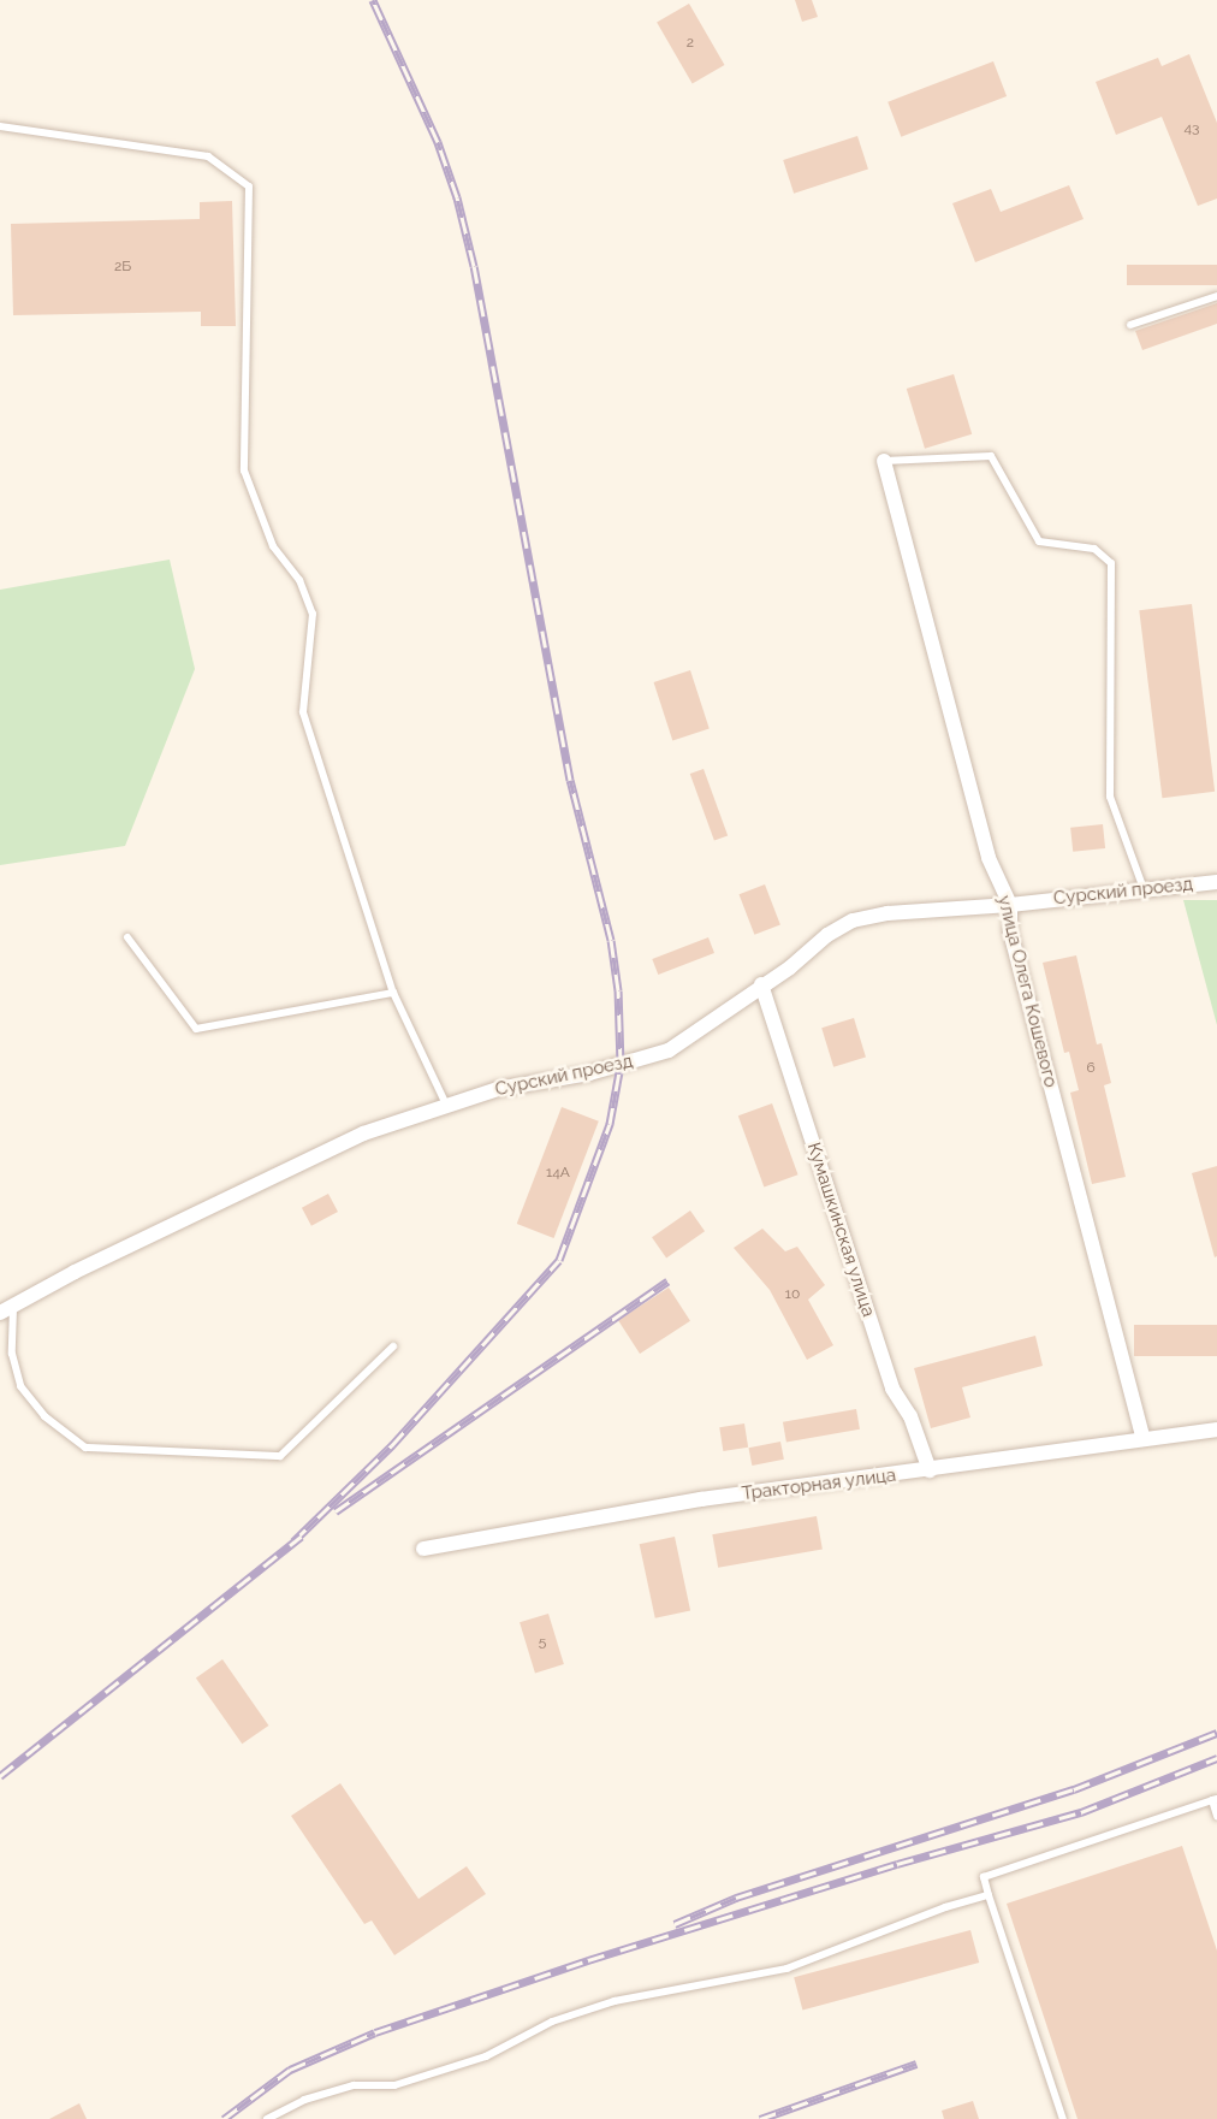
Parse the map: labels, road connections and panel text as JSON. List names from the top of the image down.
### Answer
{
  "streets": {
    "street": [
      "Сурский проезд",
      "улица Олега Кошевого",
      "Кумашкинская улица",
      "Тракторная улица"
    ]
  },
  "crossings": [
    ["Сурский проезд", "улица Олега Кошевого"],
    ["Сурский проезд", "Кумашкинская улица"],
    ["улица Олега Кошевого", "Тракторная улица"],
    ["Кумашкинская улица", "Тракторная улица"]
  ],
  "house_numbers": [
    "2",
    "43",
    "2Б",
    "6",
    "14А",
    "10",
    "5"
  ]
}
